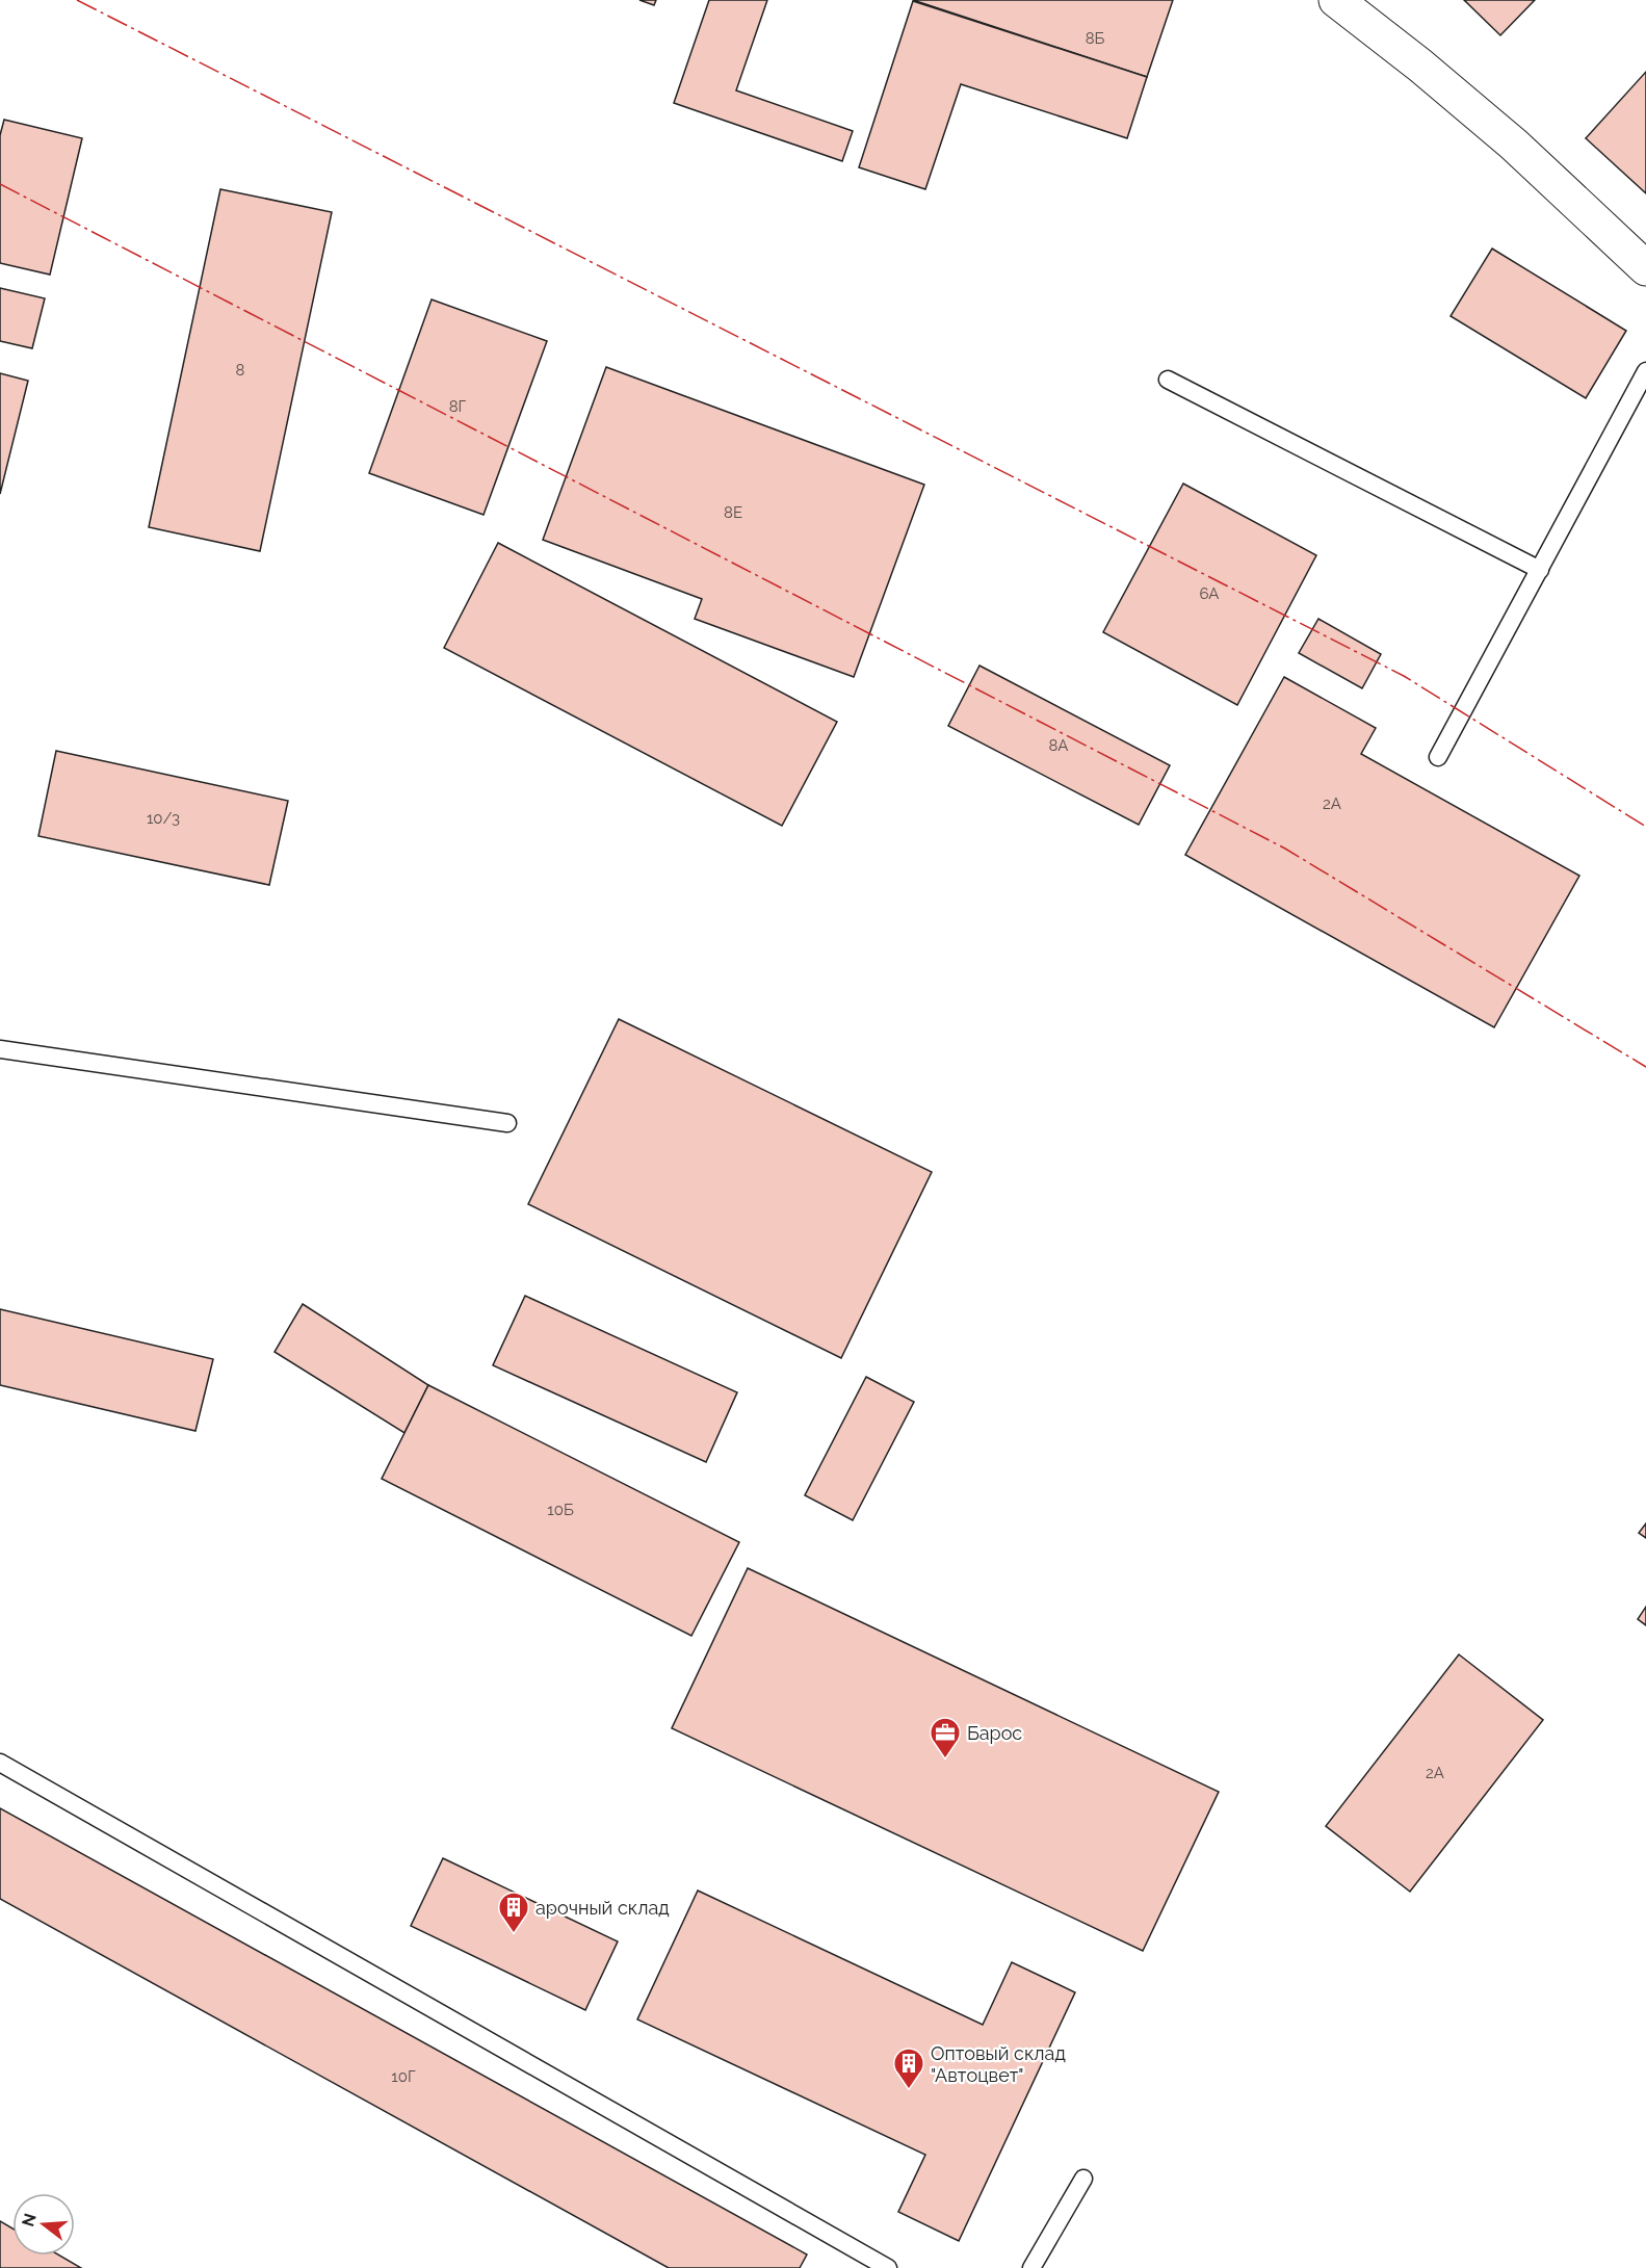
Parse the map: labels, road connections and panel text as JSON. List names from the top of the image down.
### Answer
{
  "places": {
    "office": ["Барос"],
    "building": ["арочный склад", "Оптовый склад \"Автоцвет\""]
  },
  "house_numbers": [
    "8Б",
    "8",
    "8Г",
    "8Е",
    "6А",
    "8А",
    "2А",
    "10/3",
    "10Б",
    "2А",
    "10Г"
  ],
  "north": "left"
}
